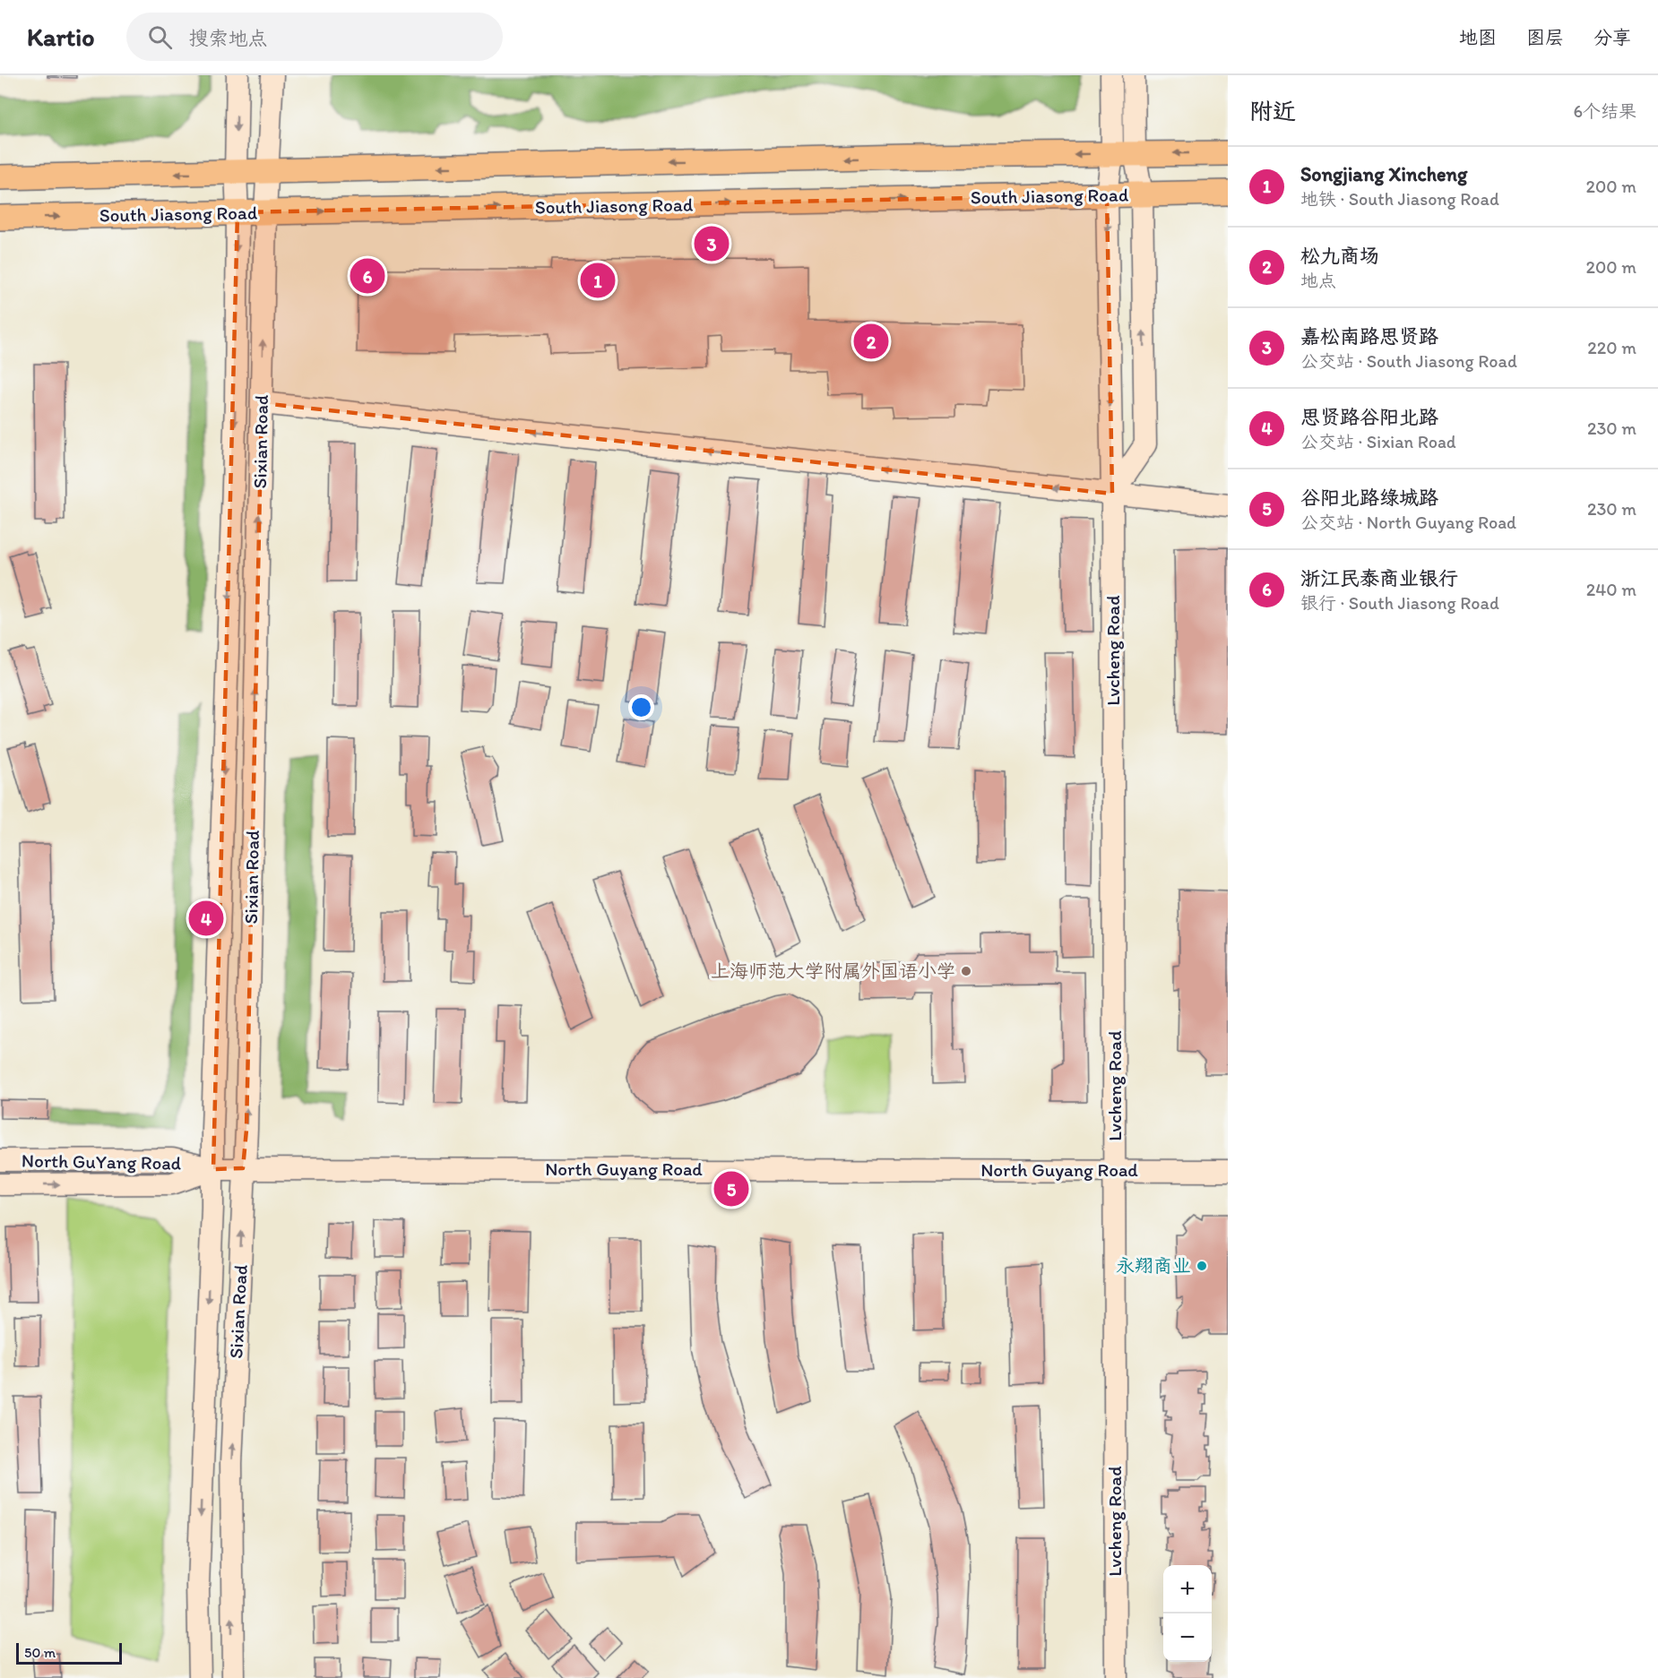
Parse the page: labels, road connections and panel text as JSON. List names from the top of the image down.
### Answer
{
  "streets": {
    "main road": [
      "South Jiasong Road",
      "Sixian Road",
      "Lvcheng Road",
      "North GuYang Road",
      "North Guyang Road"
    ]
  },
  "crossings": [
    ["South Jiasong Road", "Sixian Road"],
    ["South Jiasong Road", "Lvcheng Road"],
    ["Sixian Road", "North GuYang Road"],
    ["Sixian Road", "North Guyang Road"],
    ["Lvcheng Road", "North Guyang Road"],
    ["North GuYang Road", "North Guyang Road"]
  ],
  "places": ["上海师范大学附属外国语小学", "永翔商业"],
  "scale_bar": "50 m",
  "page": {
    "header": "Kartio",
    "search": "搜索地点",
    "nav": ["地图", "图层", "分享"],
    "heading": ["附近", "6个结果"],
    "list": [
      {
        "mark": "1",
        "name": "Songjiang Xincheng",
        "note": "地铁 · South Jiasong Road",
        "value": "200 m"
      },
      {
        "mark": "2",
        "name": "松九商场",
        "note": "地点",
        "value": "200 m"
      },
      {
        "mark": "3",
        "name": "嘉松南路思贤路",
        "note": "公交站 · South Jiasong Road",
        "value": "220 m"
      },
      {
        "mark": "4",
        "name": "思贤路谷阳北路",
        "note": "公交站 · Sixian Road",
        "value": "230 m"
      },
      {
        "mark": "5",
        "name": "谷阳北路绿城路",
        "note": "公交站 · North Guyang Road",
        "value": "230 m"
      },
      {
        "mark": "6",
        "name": "浙江民泰商业银行",
        "note": "银行 · South Jiasong Road",
        "value": "240 m"
      }
    ],
    "pins": [
      "3",
      "6",
      "1",
      "2",
      "4",
      "5"
    ],
    "map_buttons": ["+", "−"],
    "scale": "50 m"
  }
}
